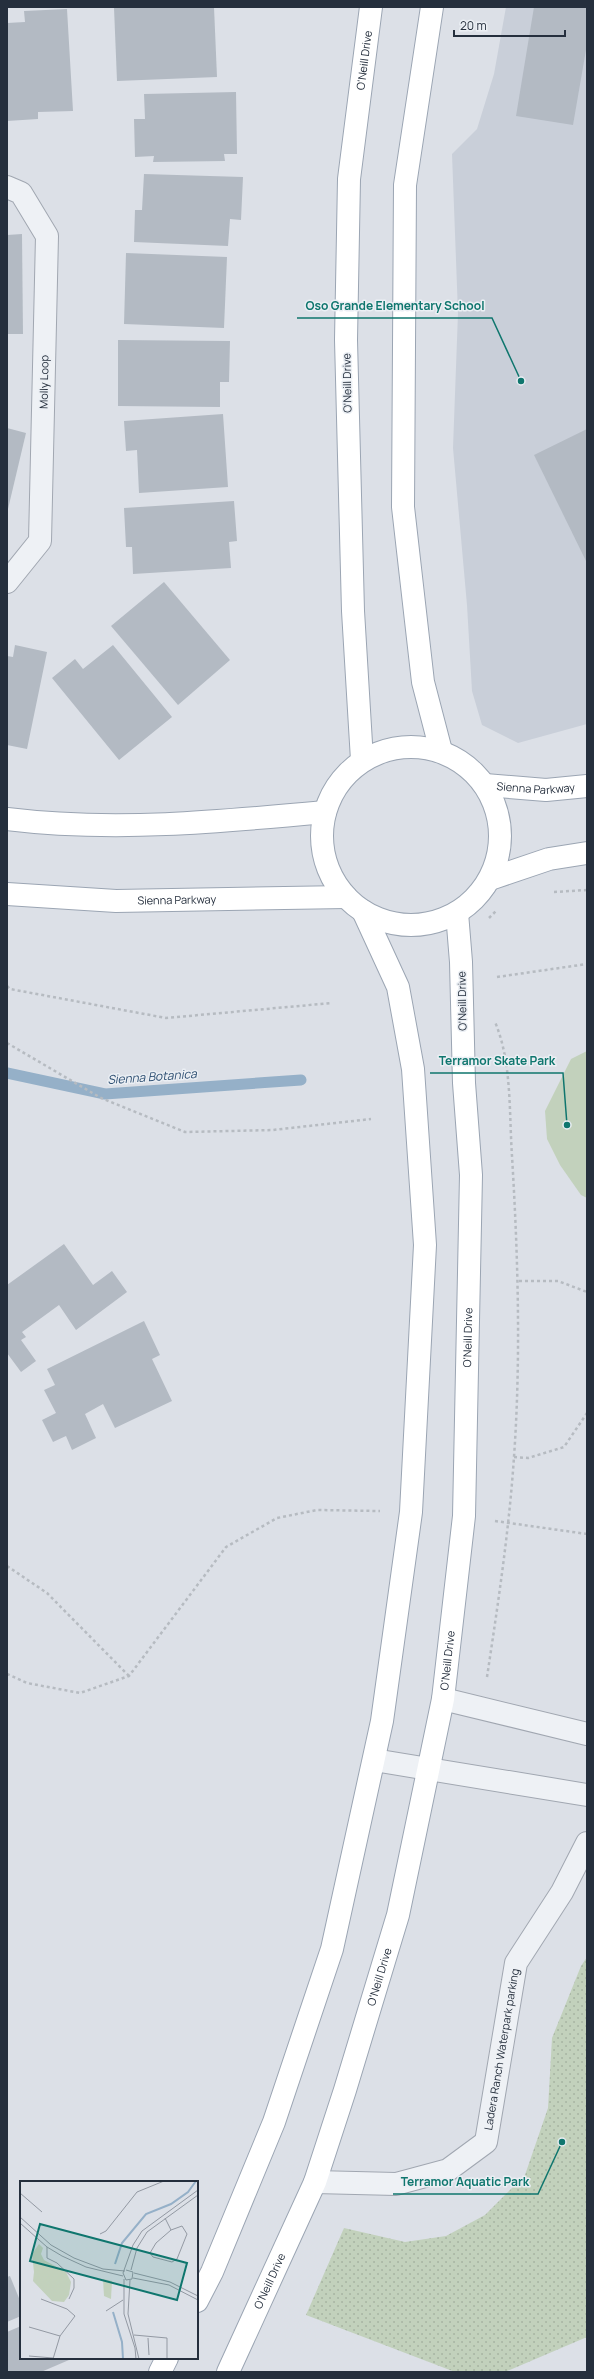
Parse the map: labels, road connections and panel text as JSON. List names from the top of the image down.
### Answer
{
  "streets": {
    "main road": ["O'Neill Drive", "Sienna Parkway"],
    "street": ["Molly Loop", "Ladera Ranch Waterpark parking"]
  },
  "crossings": [
    ["O'Neill Drive", "Ladera Ranch Waterpark parking"]
  ],
  "water": ["Sienna Botanica"],
  "places": ["Oso Grande Elementary School", "Terramor Skate Park", "Terramor Aquatic Park"],
  "scale_bar": "20 m"
}
